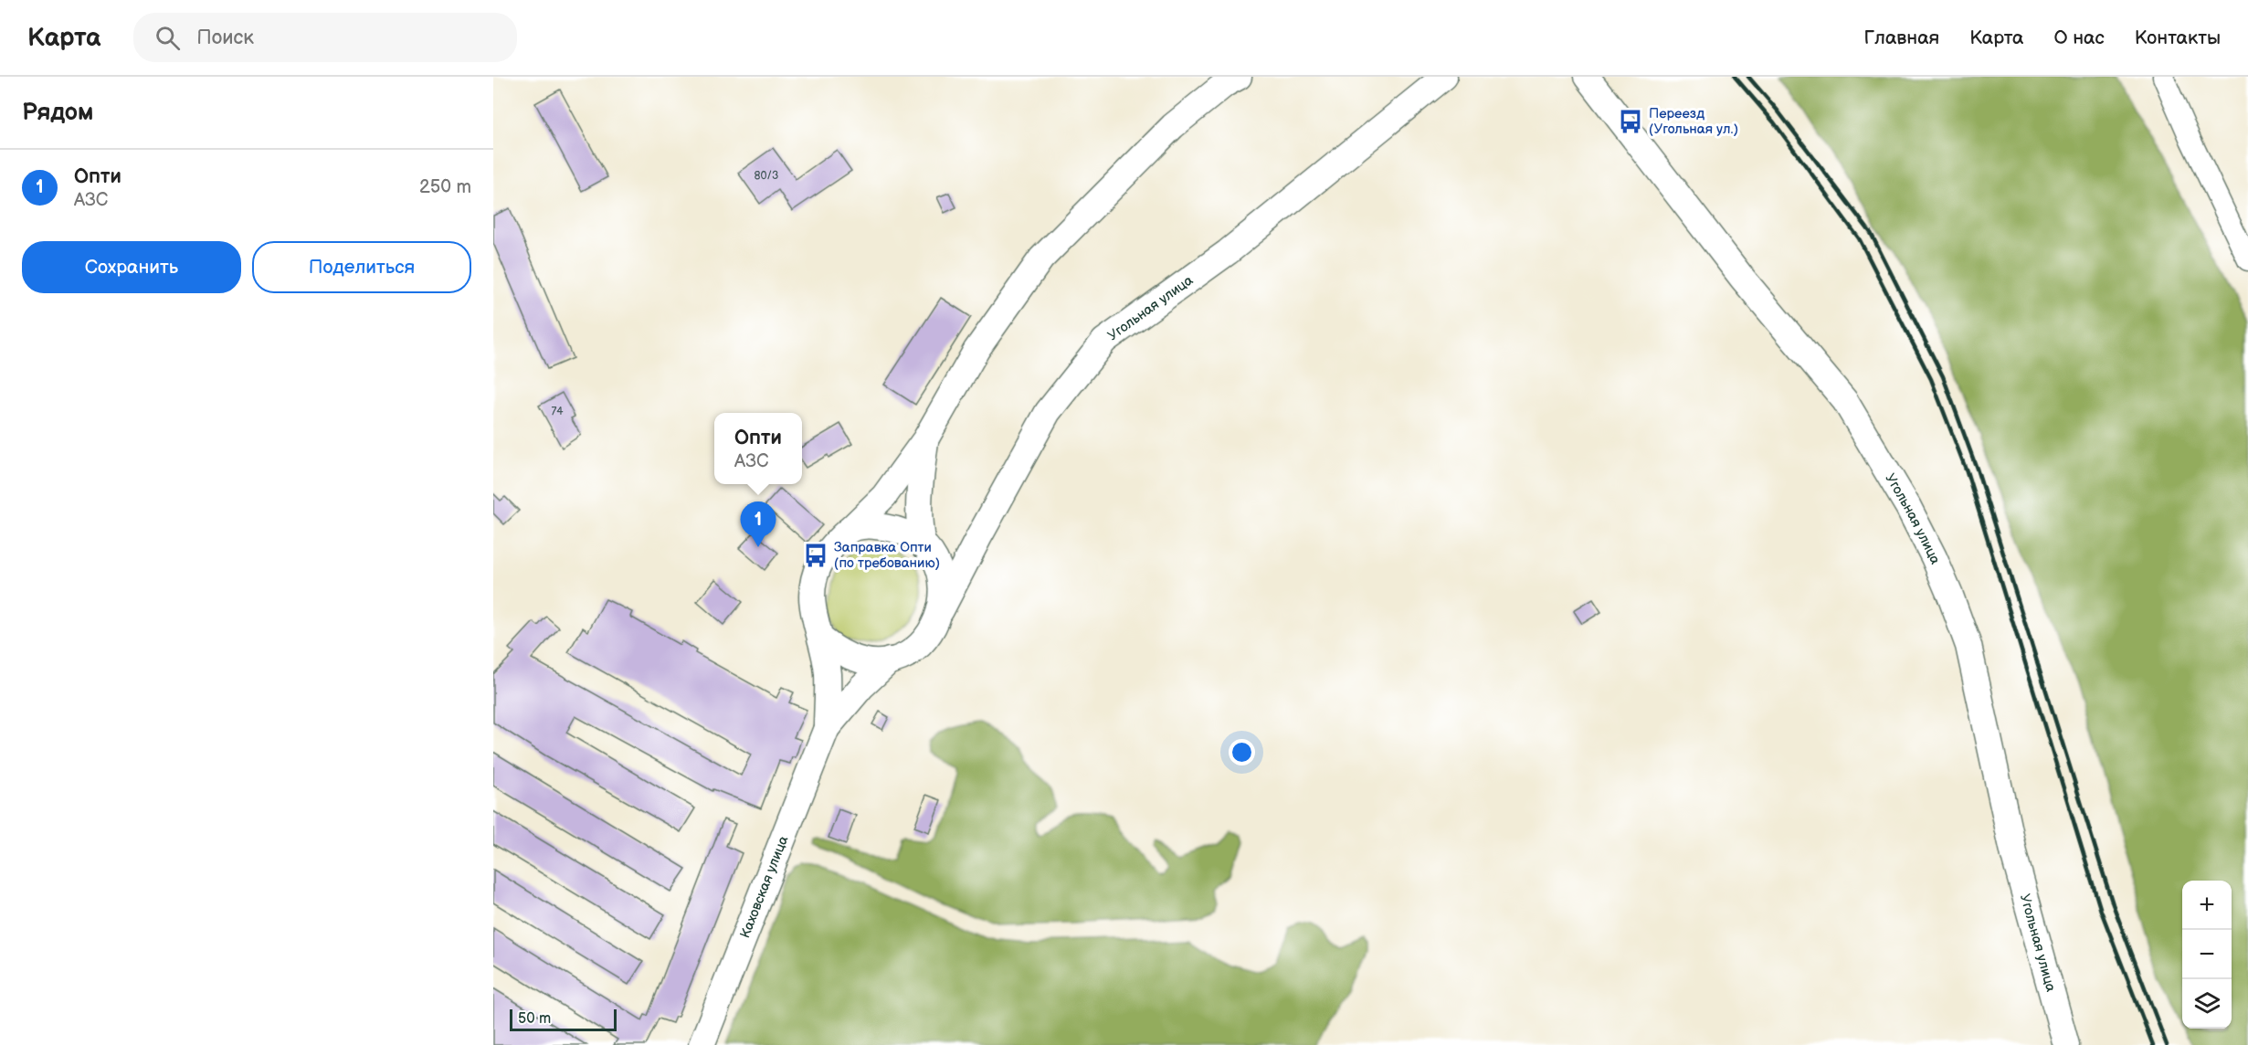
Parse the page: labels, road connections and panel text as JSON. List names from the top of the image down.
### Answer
{
  "streets": {
    "main road": ["Угольная улица", "Каховская улица"]
  },
  "places": {
    "bus stop": ["Переезд (Угольная ул.)", "Заправка Опти (по требованию)"]
  },
  "house_numbers": ["80/3", "74"],
  "scale_bar": "50 m",
  "page": {
    "header": "Карта",
    "search": "Поиск",
    "nav": [
      "Главная",
      "Карта",
      "О нас",
      "Контакты"
    ],
    "heading": "Рядом",
    "list": [
      {
        "mark": "1",
        "name": "Опти",
        "note": "АЗС",
        "value": "250 m"
      }
    ],
    "buttons": ["Сохранить", "Поделиться"],
    "popup": ["Опти", "АЗС"],
    "pins": "1",
    "map_buttons": ["+", "−"],
    "scale": "50 m"
  }
}
